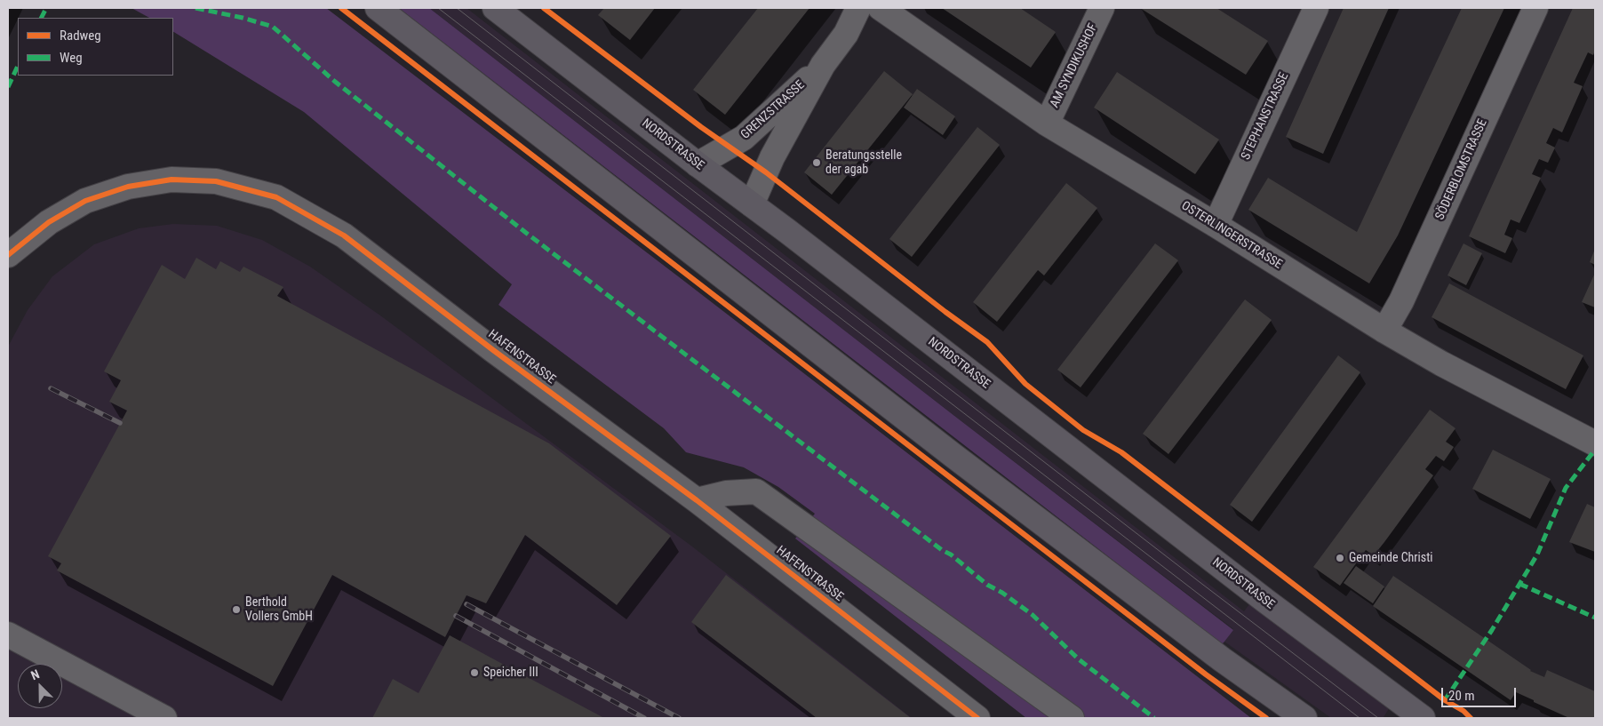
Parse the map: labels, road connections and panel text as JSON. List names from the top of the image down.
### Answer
{
  "streets": {
    "main road": ["NORDSTRASSE"],
    "street": [
      "AM SYNDIKUSHOF",
      "GRENZSTRASSE",
      "STEPHANSTRASSE",
      "SÖDERBLOMSTRASSE",
      "OSTERLINGERSTRASSE",
      "HAFENSTRASSE"
    ]
  },
  "crossings": [
    ["AM SYNDIKUSHOF", "OSTERLINGERSTRASSE"],
    ["GRENZSTRASSE", "NORDSTRASSE"],
    ["STEPHANSTRASSE", "OSTERLINGERSTRASSE"],
    ["SÖDERBLOMSTRASSE", "OSTERLINGERSTRASSE"]
  ],
  "places": [
    "Beratungsstelle der agab",
    "Gemeinde Christi",
    "Berthold Vollers GmbH",
    "Speicher III"
  ],
  "legend": ["Radweg", "Weg"],
  "scale_bar": "20 m",
  "north": "top left"
}
